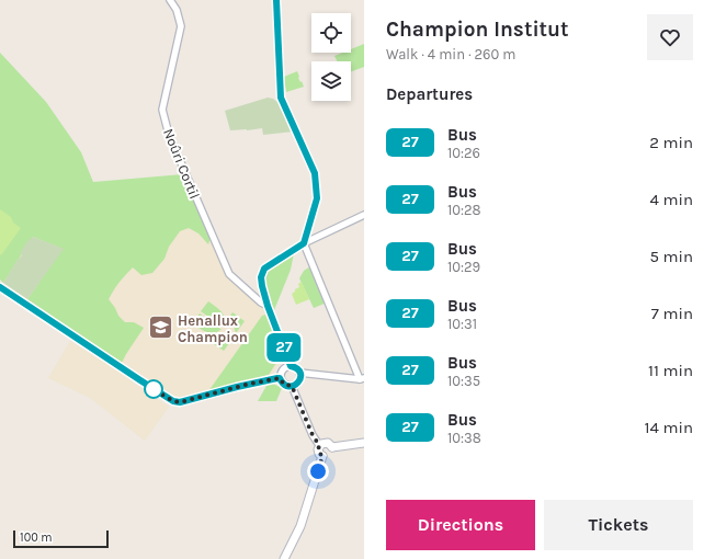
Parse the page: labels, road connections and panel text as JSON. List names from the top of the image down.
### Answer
{
  "streets": {
    "street": ["Noûri Cortil"]
  },
  "places": {
    "school or university": ["Henallux Champion"]
  },
  "lines": ["bus line 27"],
  "scale_bar": "100 m",
  "page": {
    "on_map": "27",
    "heading": [
      ["Champion Institut", "Walk · 4 min · 260 m"],
      "Departures"
    ],
    "list": [
      {
        "mark": "27",
        "name": "Bus",
        "note": "10:26",
        "value": "2 min"
      },
      {
        "mark": "27",
        "name": "Bus",
        "note": "10:28",
        "value": "4 min"
      },
      {
        "mark": "27",
        "name": "Bus",
        "note": "10:29",
        "value": "5 min"
      },
      {
        "mark": "27",
        "name": "Bus",
        "note": "10:31",
        "value": "7 min"
      },
      {
        "mark": "27",
        "name": "Bus",
        "note": "10:35",
        "value": "11 min"
      },
      {
        "mark": "27",
        "name": "Bus",
        "note": "10:38",
        "value": "14 min"
      }
    ],
    "buttons": ["Directions", "Tickets"],
    "scale": "100 m"
  }
}
